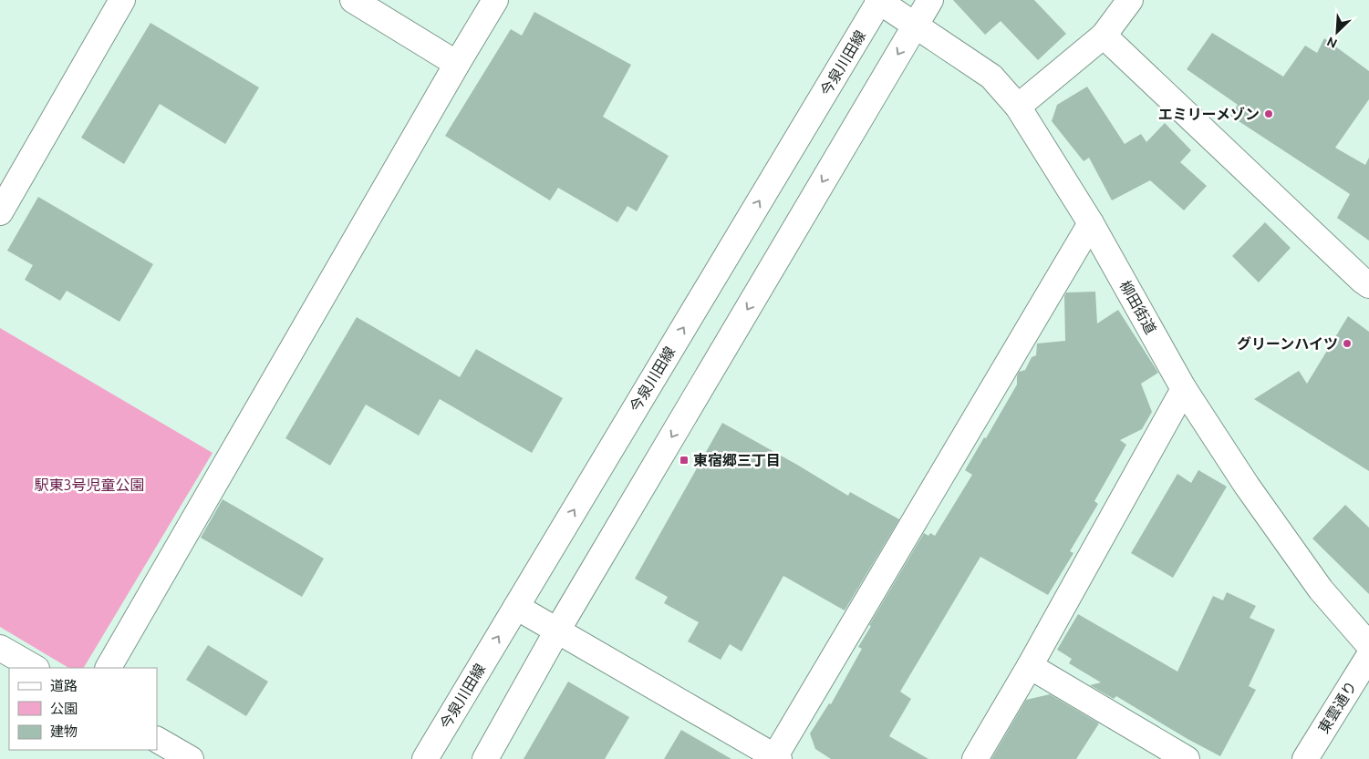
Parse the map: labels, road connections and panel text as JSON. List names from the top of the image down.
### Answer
{
  "streets": {
    "street": ["今泉川田線", "柳田街道", "東雲通り"]
  },
  "crossings": [
    ["今泉川田線", "柳田街道"]
  ],
  "parks": ["駅東3号児童公園"],
  "places": {
    "other": ["エミリーメゾン", "グリーンハイツ"],
    "transit": ["東宿郷三丁目"]
  },
  "legend": ["道路", "公園", "建物"],
  "north": "bottom left"
}
